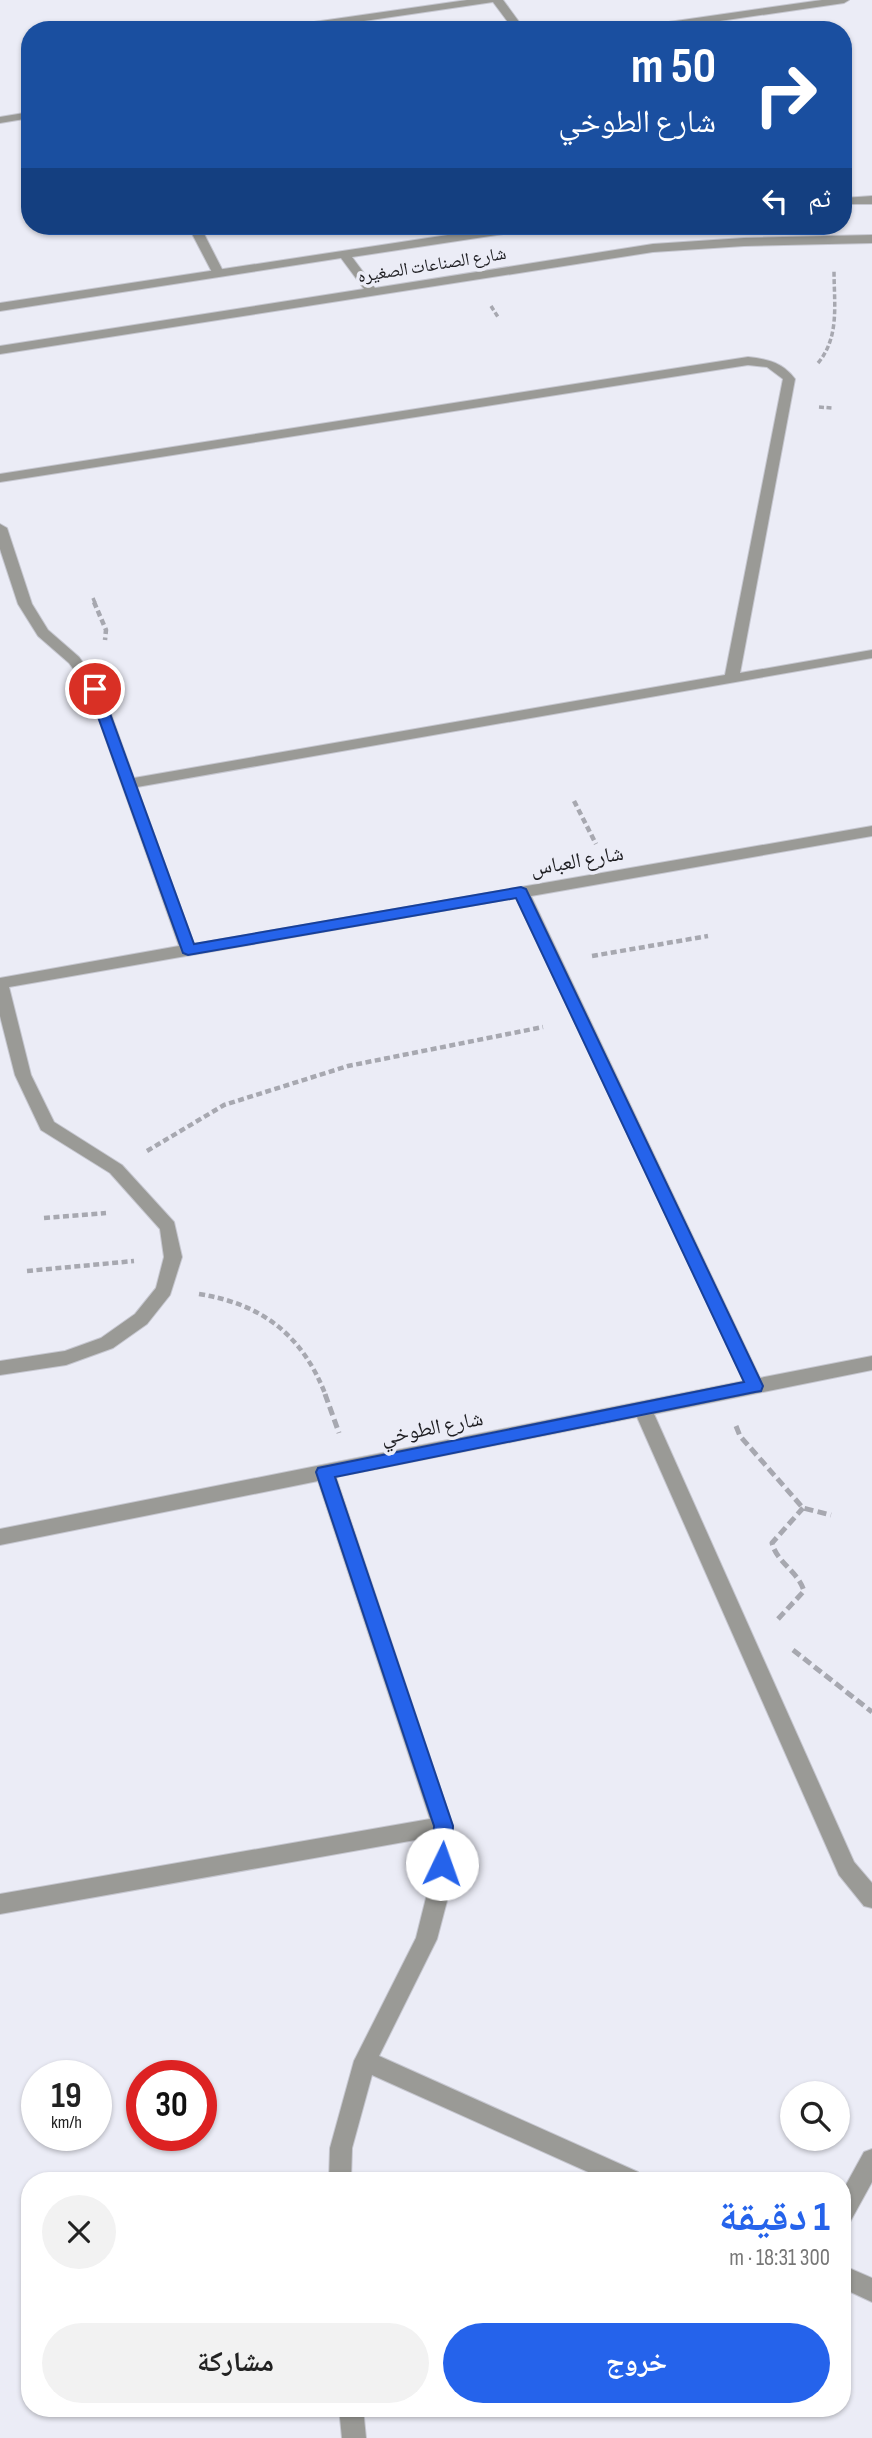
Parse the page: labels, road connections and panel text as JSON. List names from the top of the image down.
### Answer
{
  "streets": {
    "street": ["شارع الصناعات الصغيره", "شارع العباس", "شارع الطوخي"]
  },
  "page": {
    "turn": ["50 m", "شارع الطوخي"],
    "then": "ثم",
    "speed": "19 km/h",
    "limit": "30",
    "heading": ["1 دقيقة", "300 m · 18:31"],
    "buttons": ["خروج", "مشاركة"]
  }
}
